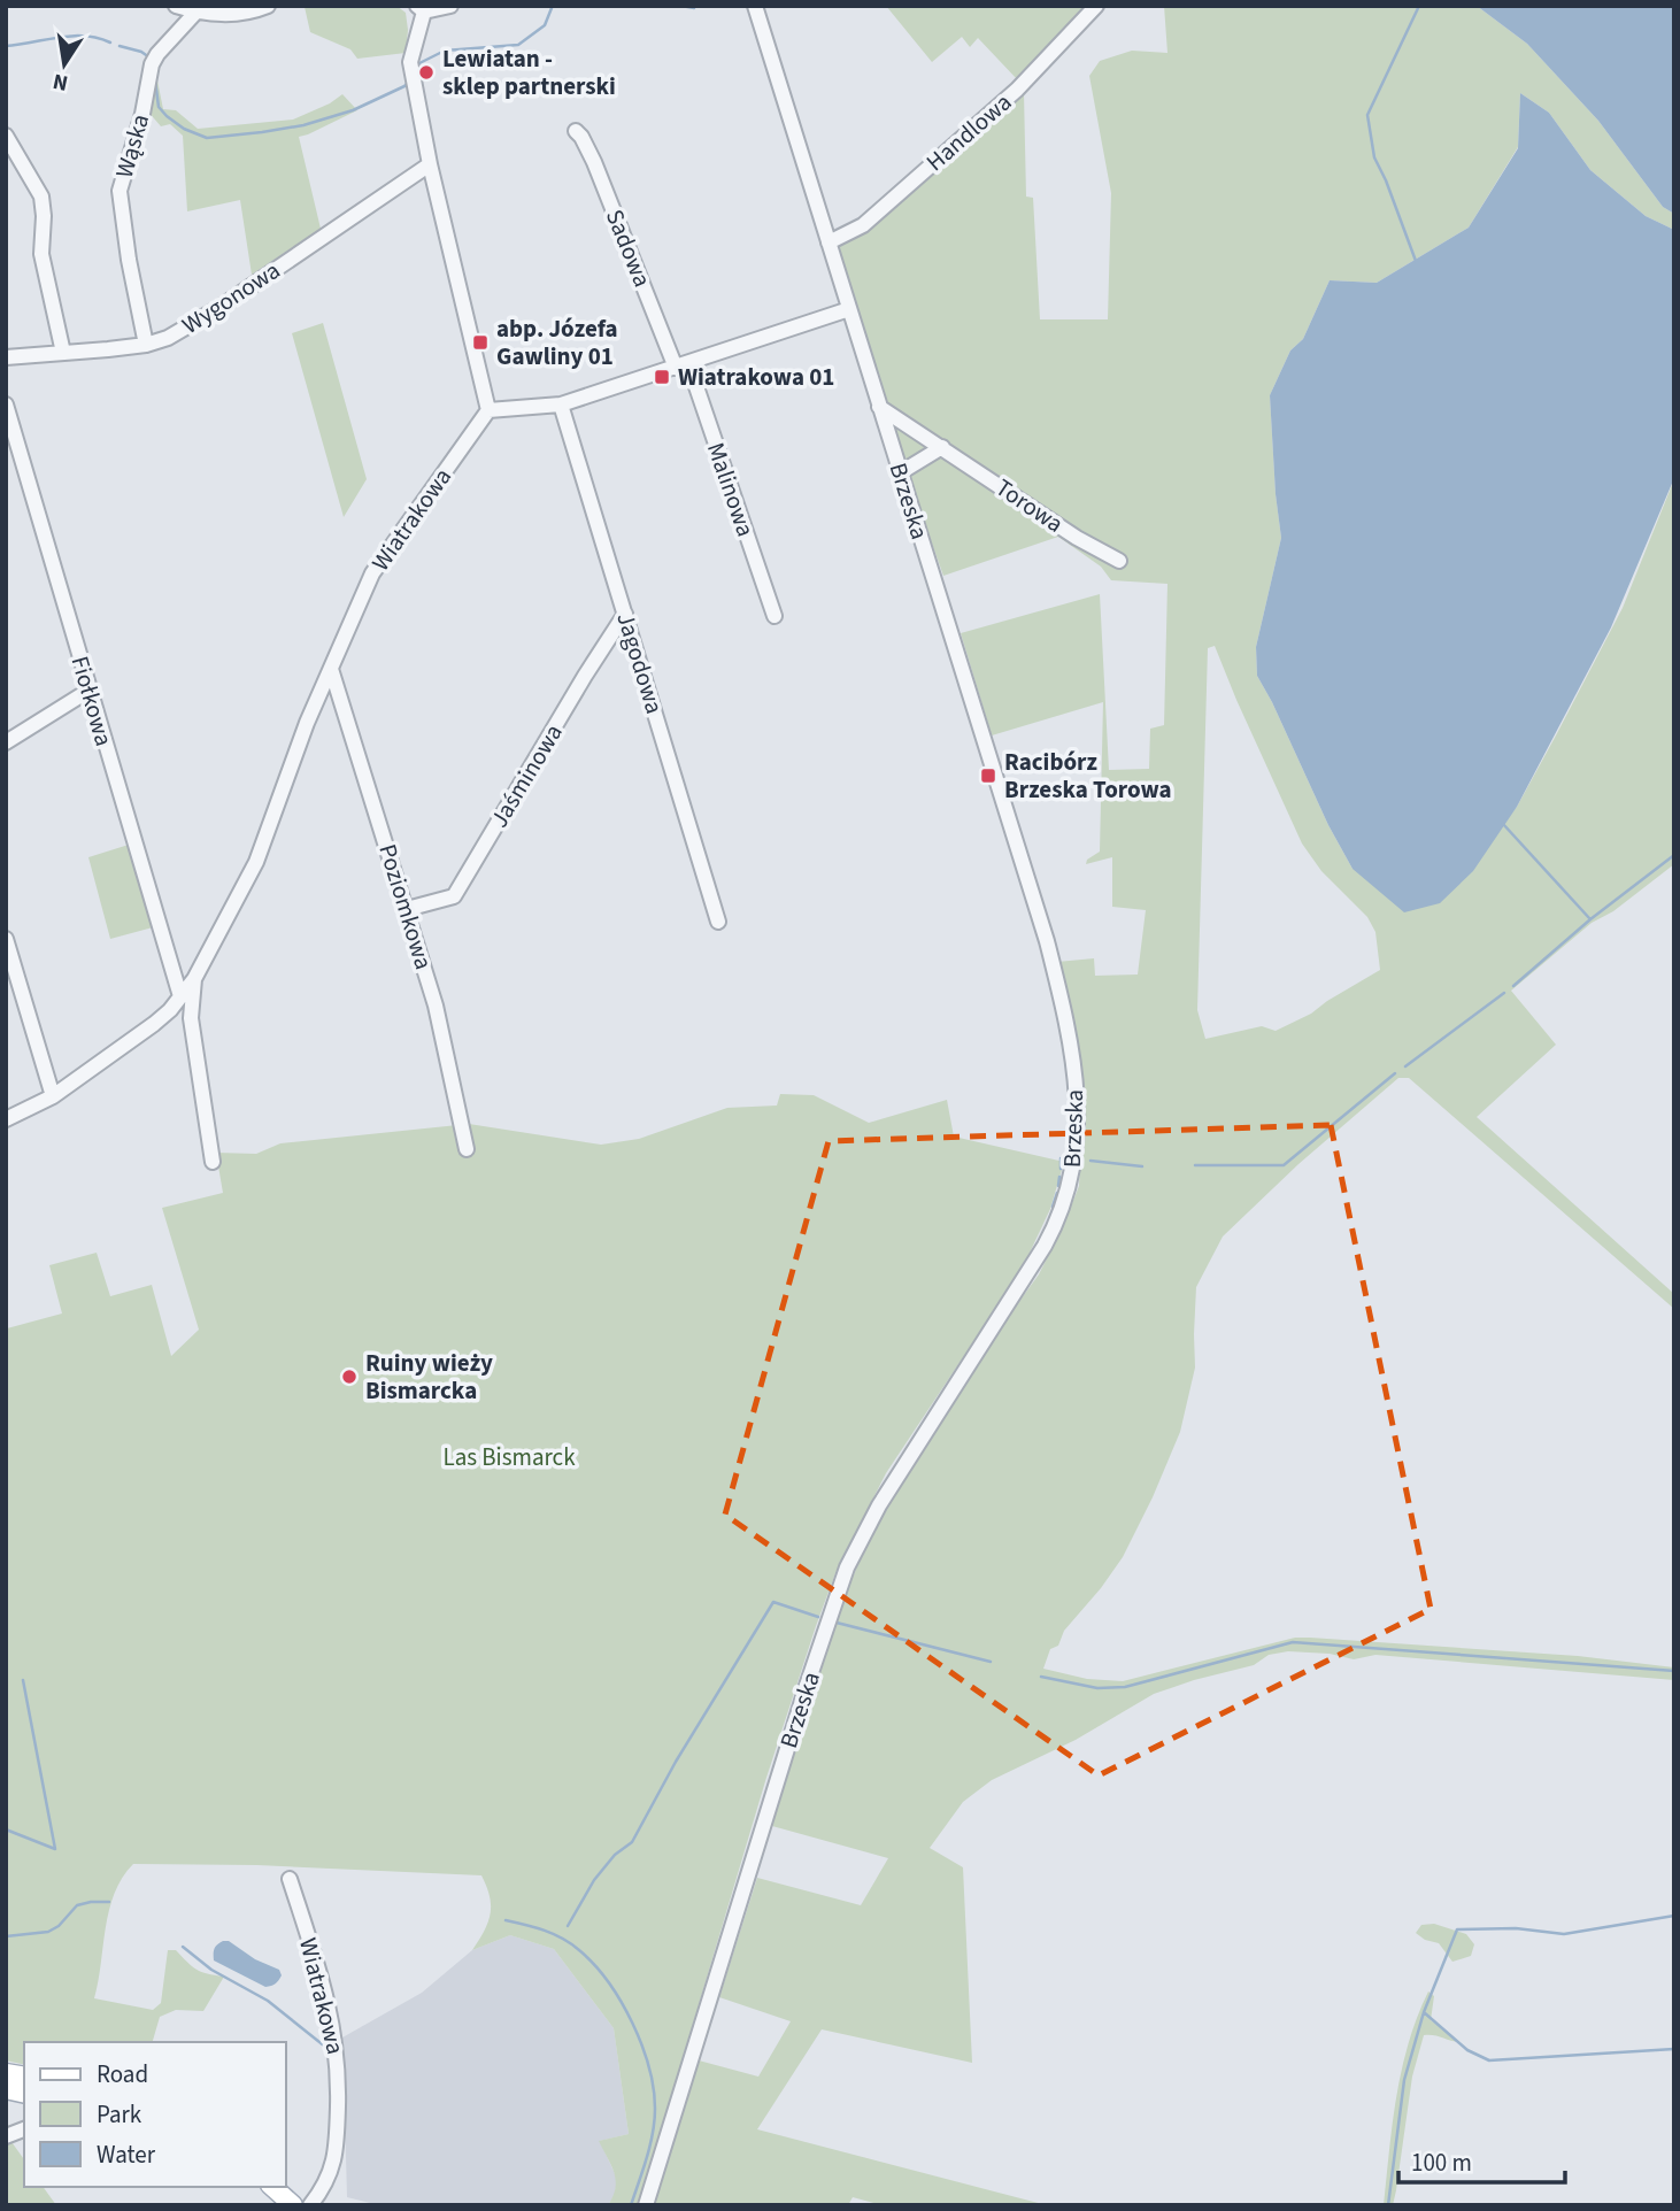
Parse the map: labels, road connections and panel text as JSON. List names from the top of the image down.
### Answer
{
  "streets": {
    "street": [
      "Handlowa",
      "Wąska",
      "Sadowa",
      "Wygonowa",
      "Malinowa",
      "Brzeska",
      "Torowa",
      "Wiatrakowa",
      "Jagodowa",
      "Fiołkowa",
      "Jaśminowa",
      "Poziomkowa"
    ]
  },
  "crossings": [
    ["Handlowa", "Brzeska"],
    ["Wąska", "Wygonowa"],
    ["Sadowa", "Malinowa"],
    ["Brzeska", "Torowa"],
    ["Wiatrakowa", "Fiołkowa"],
    ["Wiatrakowa", "Poziomkowa"],
    ["Jagodowa", "Jaśminowa"],
    ["Jaśminowa", "Poziomkowa"]
  ],
  "parks": ["Las Bismarck"],
  "places": {
    "other": ["Lewiatan - sklep partnerski", "Ruiny wieży Bismarcka"],
    "transit": ["abp. Józefa Gawliny 01", "Wiatrakowa 01", "Racibórz Brzeska Torowa"]
  },
  "legend": ["Road", "Park", "Water"],
  "scale_bar": "100 m",
  "north": "bottom"
}
